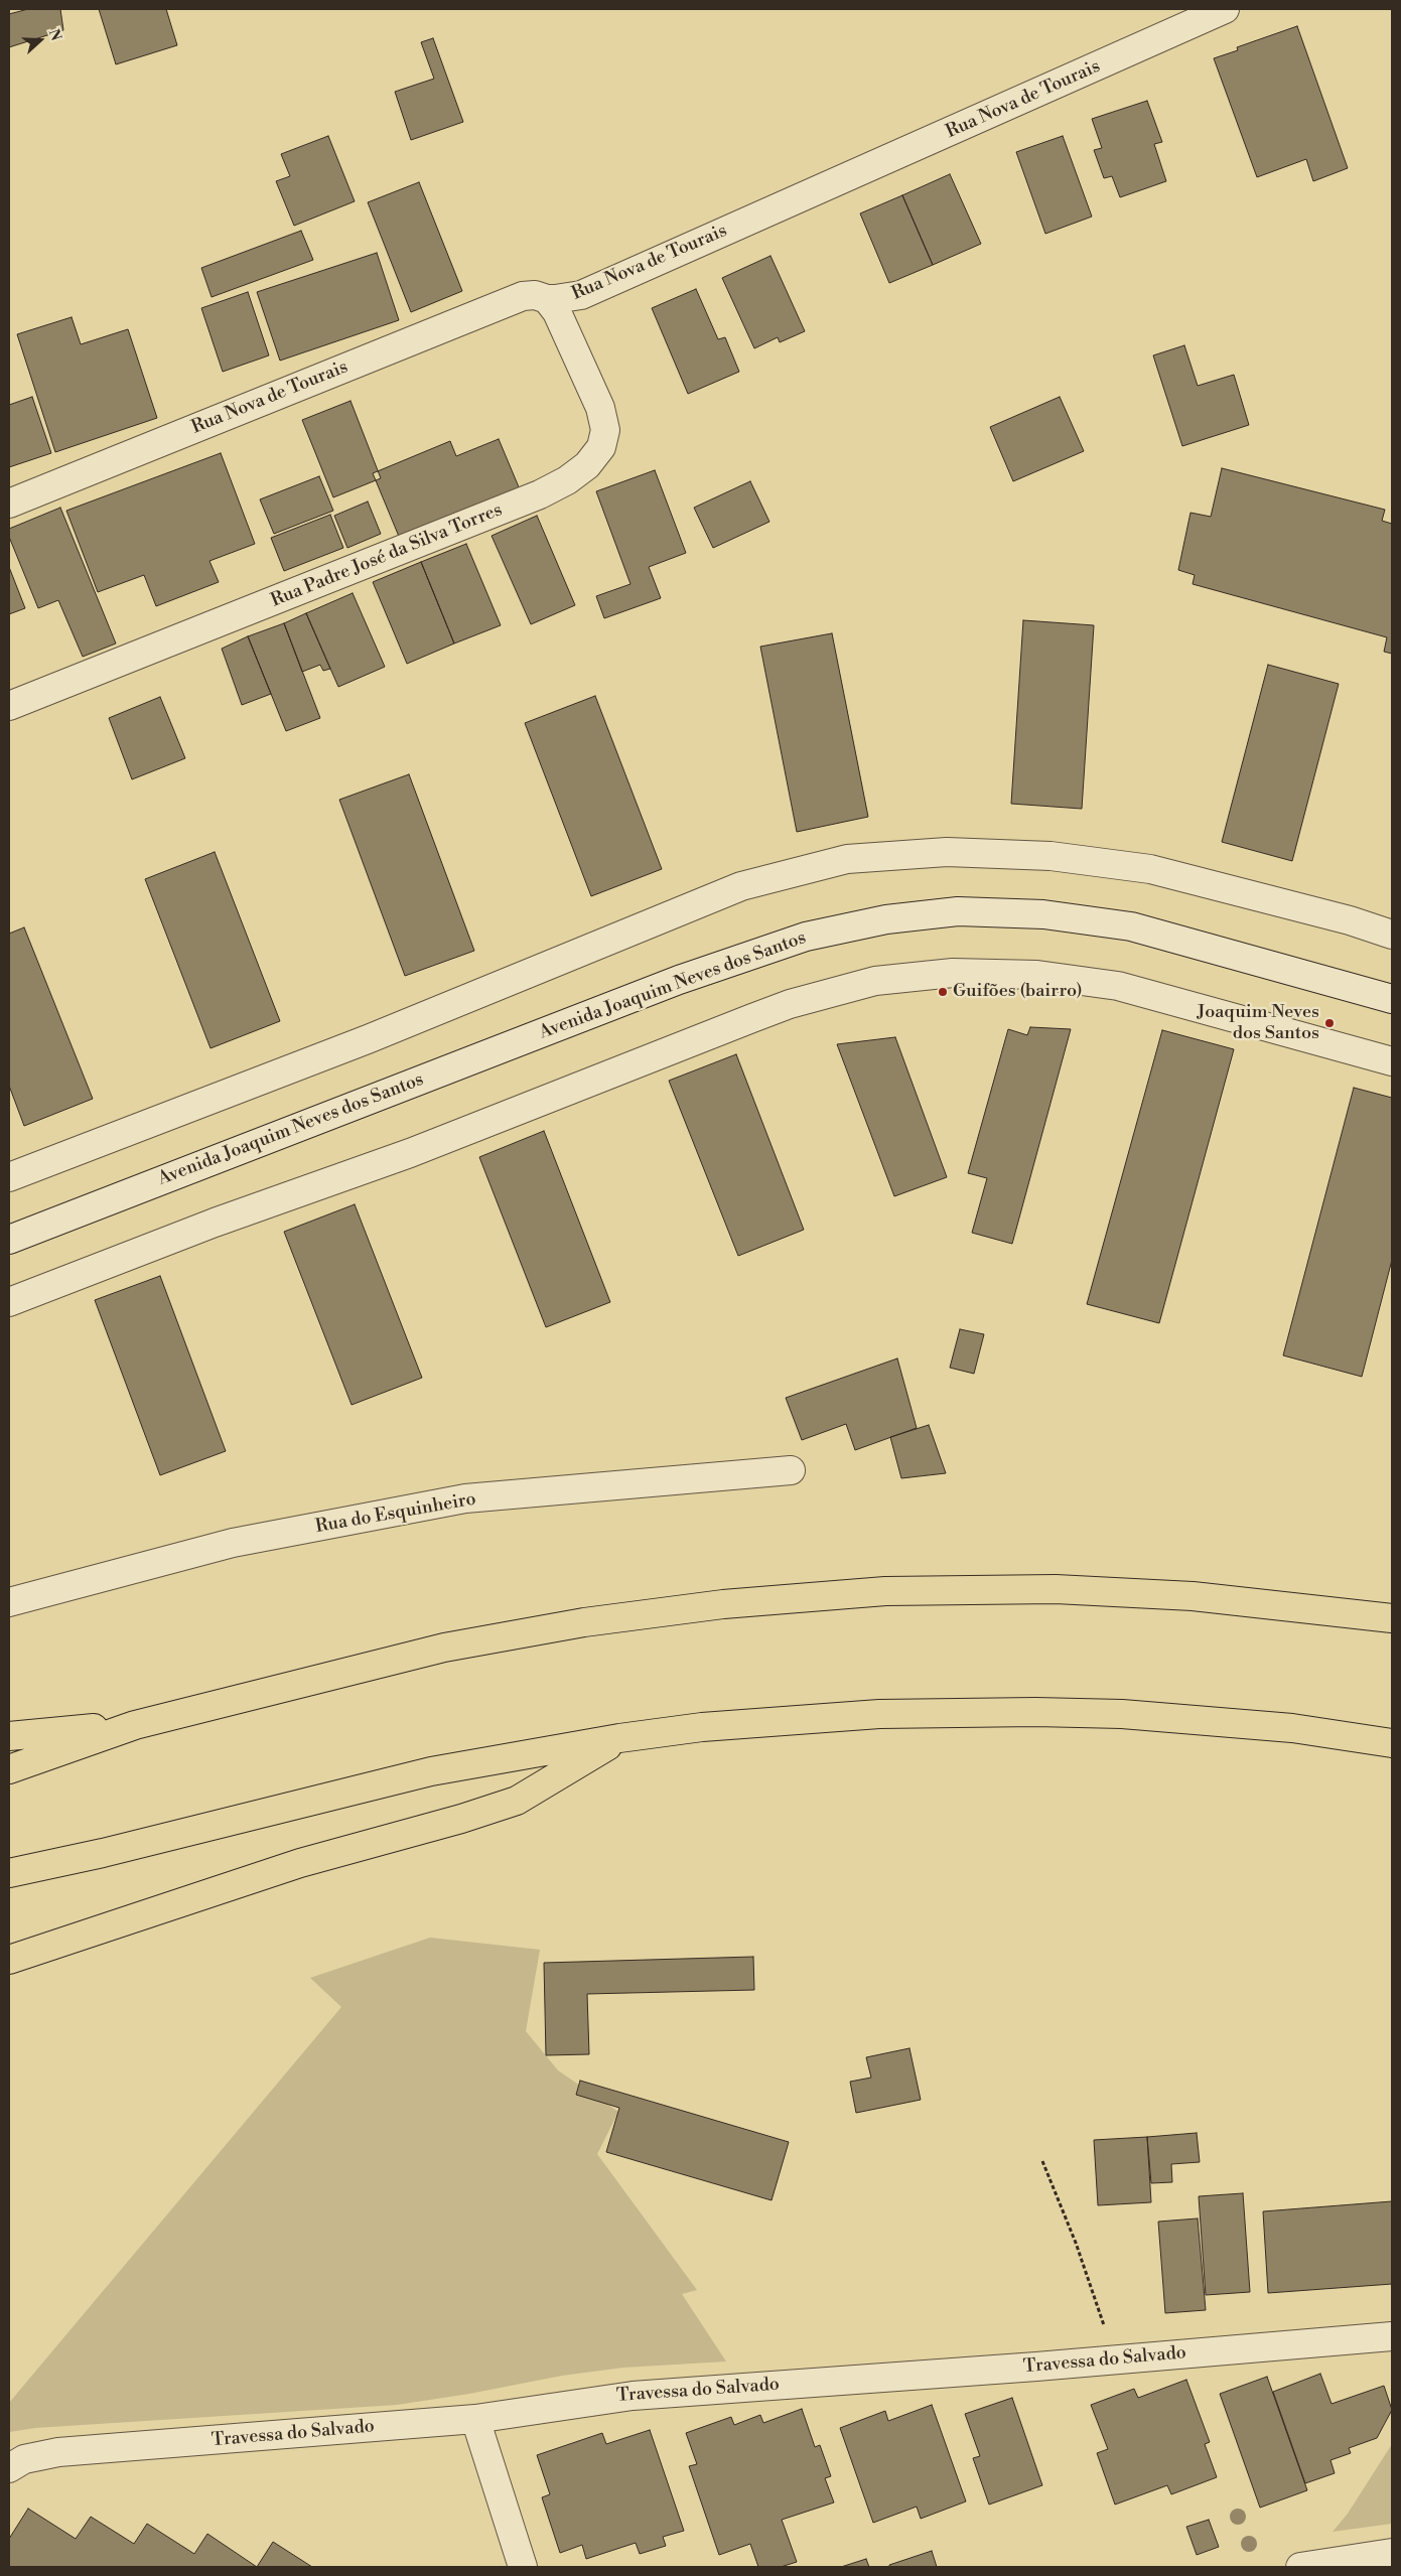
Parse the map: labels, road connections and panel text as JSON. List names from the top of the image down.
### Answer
{
  "streets": {
    "street": [
      "Rua Nova de Tourais",
      "Rua Padre José da Silva Torres",
      "Avenida Joaquim Neves dos Santos",
      "Rua do Esquinheiro",
      "Travessa do Salvado"
    ]
  },
  "crossings": [
    ["Rua Nova de Tourais", "Rua Padre José da Silva Torres"]
  ],
  "places": ["Guifões (bairro)", "Joaquim Neves dos Santos"],
  "north": "right"
}
